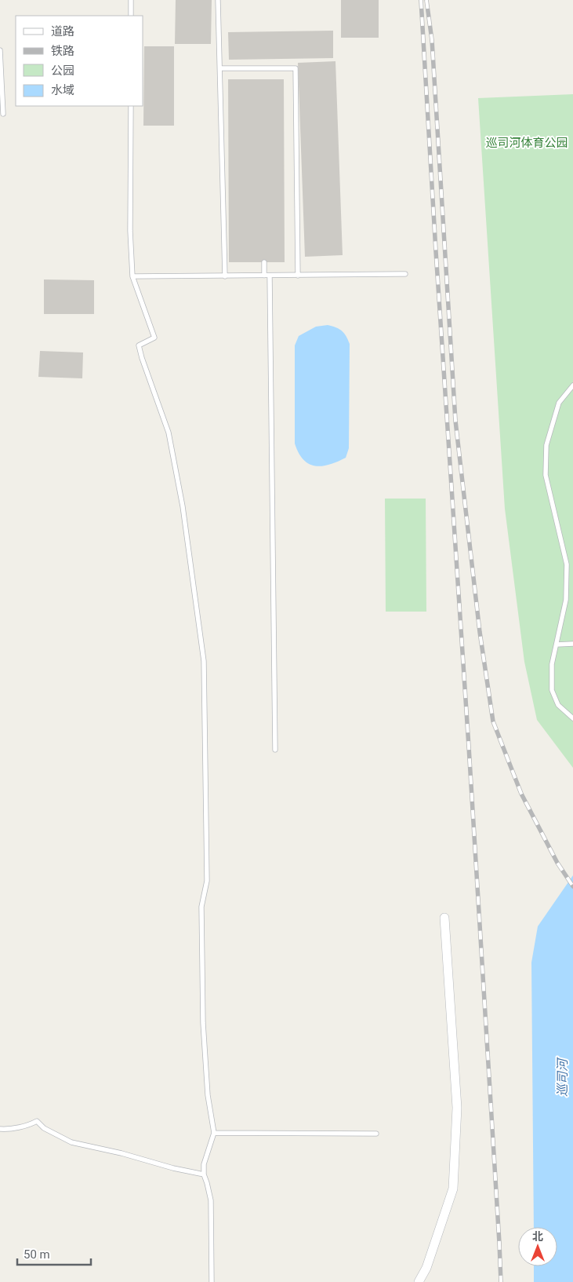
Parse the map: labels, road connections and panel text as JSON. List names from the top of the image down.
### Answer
{
  "water": ["巡司河"],
  "parks": ["巡司河体育公园"],
  "legend": [
    "道路",
    "铁路",
    "公园",
    "水域"
  ],
  "scale_bar": "50 m",
  "north": "top"
}
